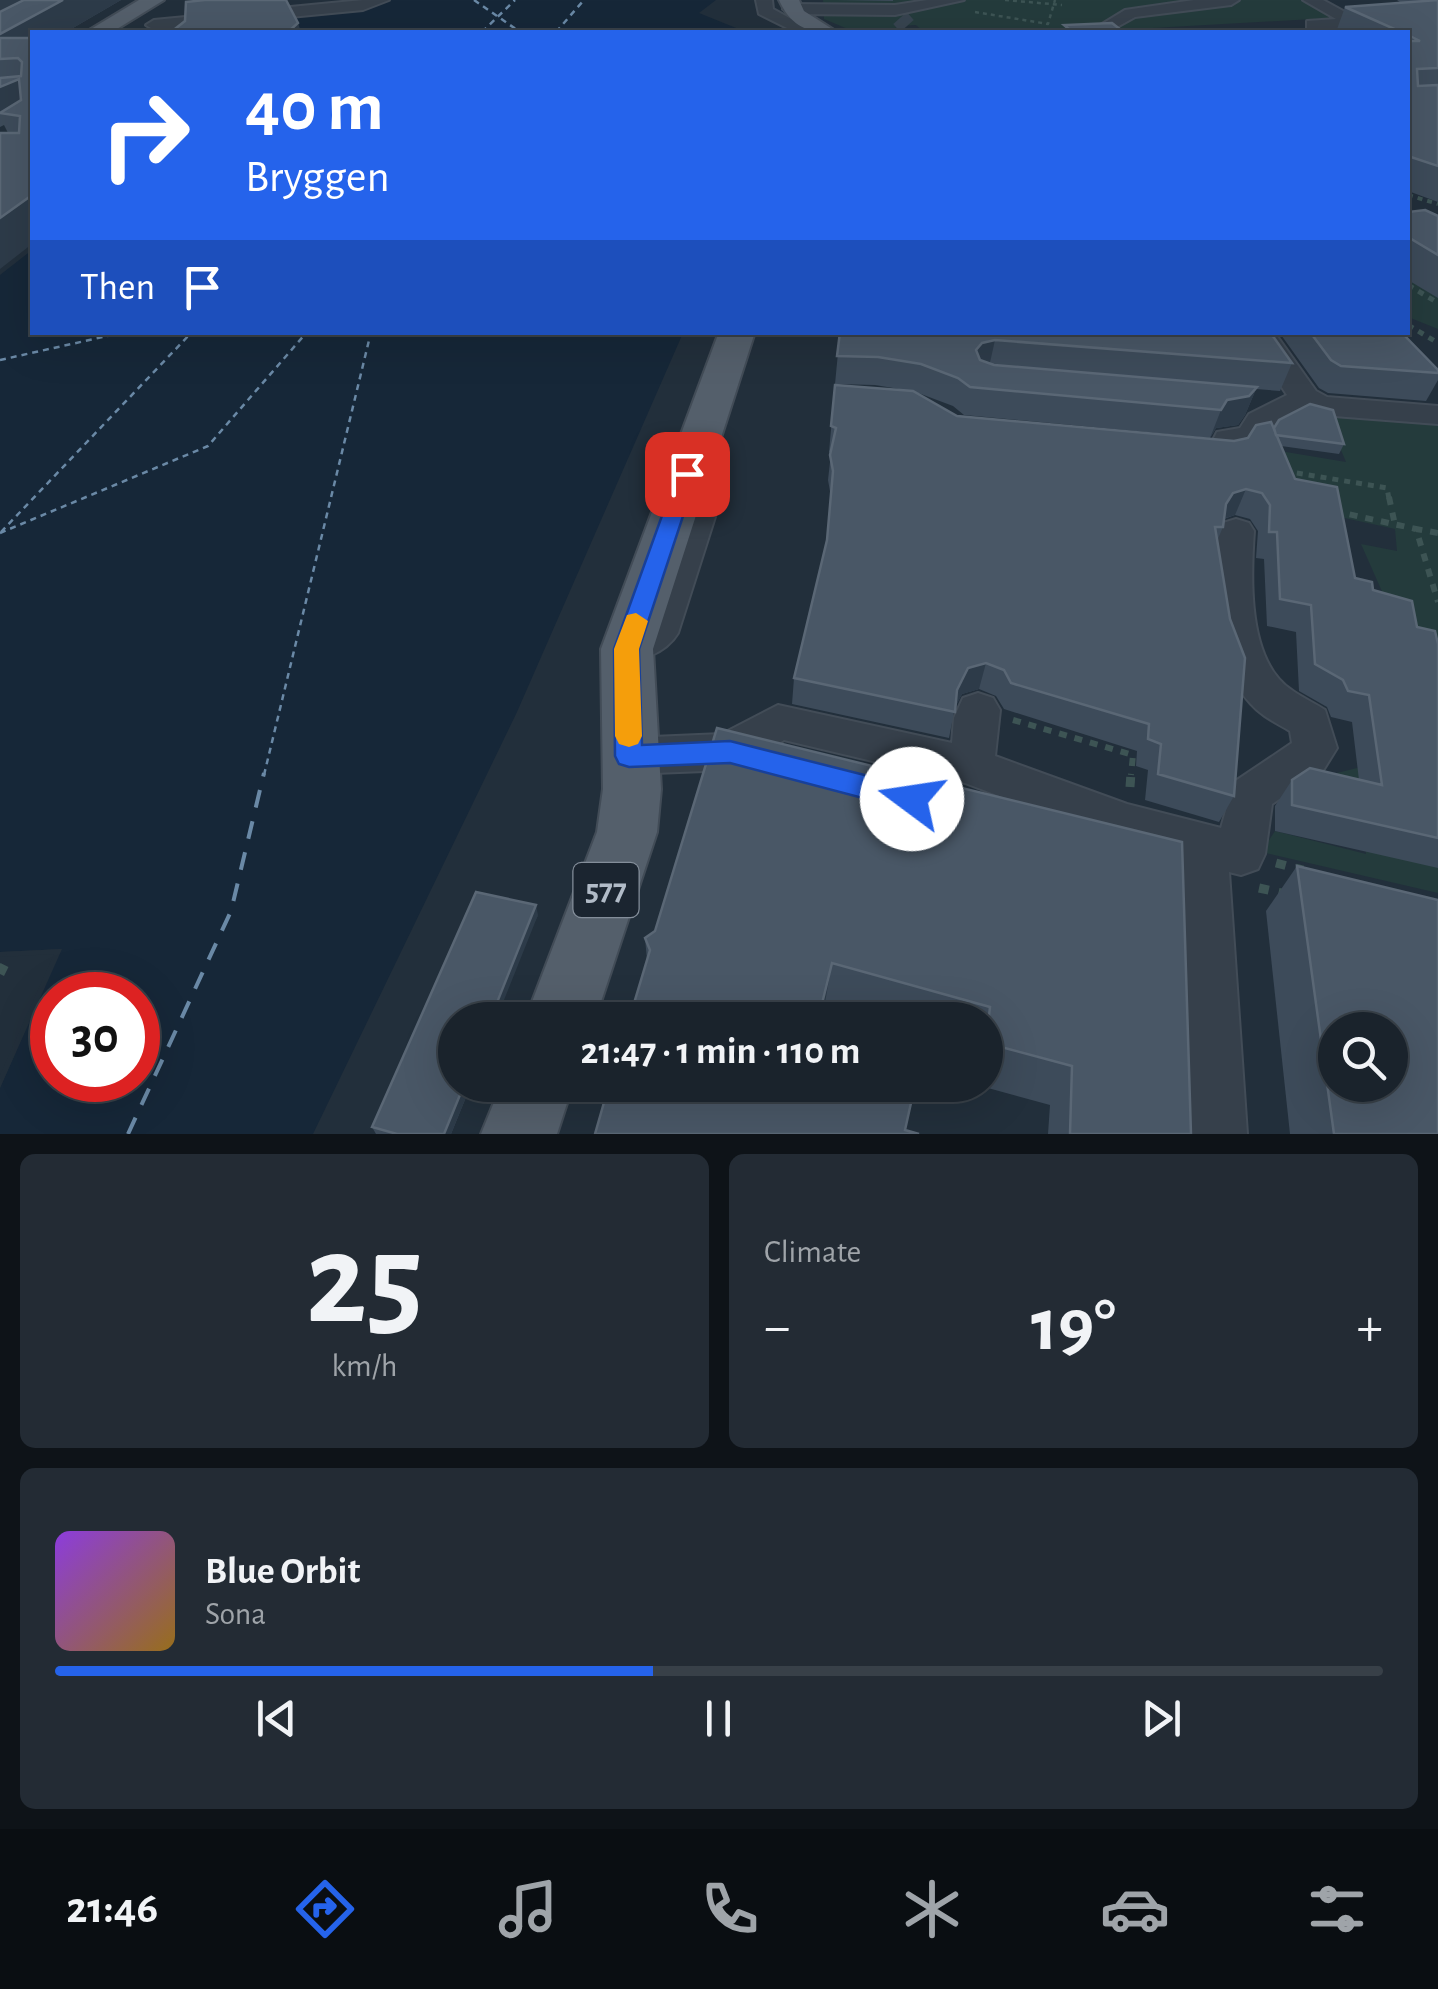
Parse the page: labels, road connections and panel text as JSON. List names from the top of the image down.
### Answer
{
  "streets": {
    "main road": ["577"]
  },
  "page": {
    "turn": ["40 m", "Bryggen"],
    "then": "Then",
    "limit": "30",
    "trip": "21:47 · 1 min · 110 m",
    "tile": [
      ["25", "km/h"],
      "Climate"
    ],
    "heat": ["−", "19°", "+"],
    "song": ["Blue Orbit", "Sona"],
    "tabs": "21:46"
  }
}
